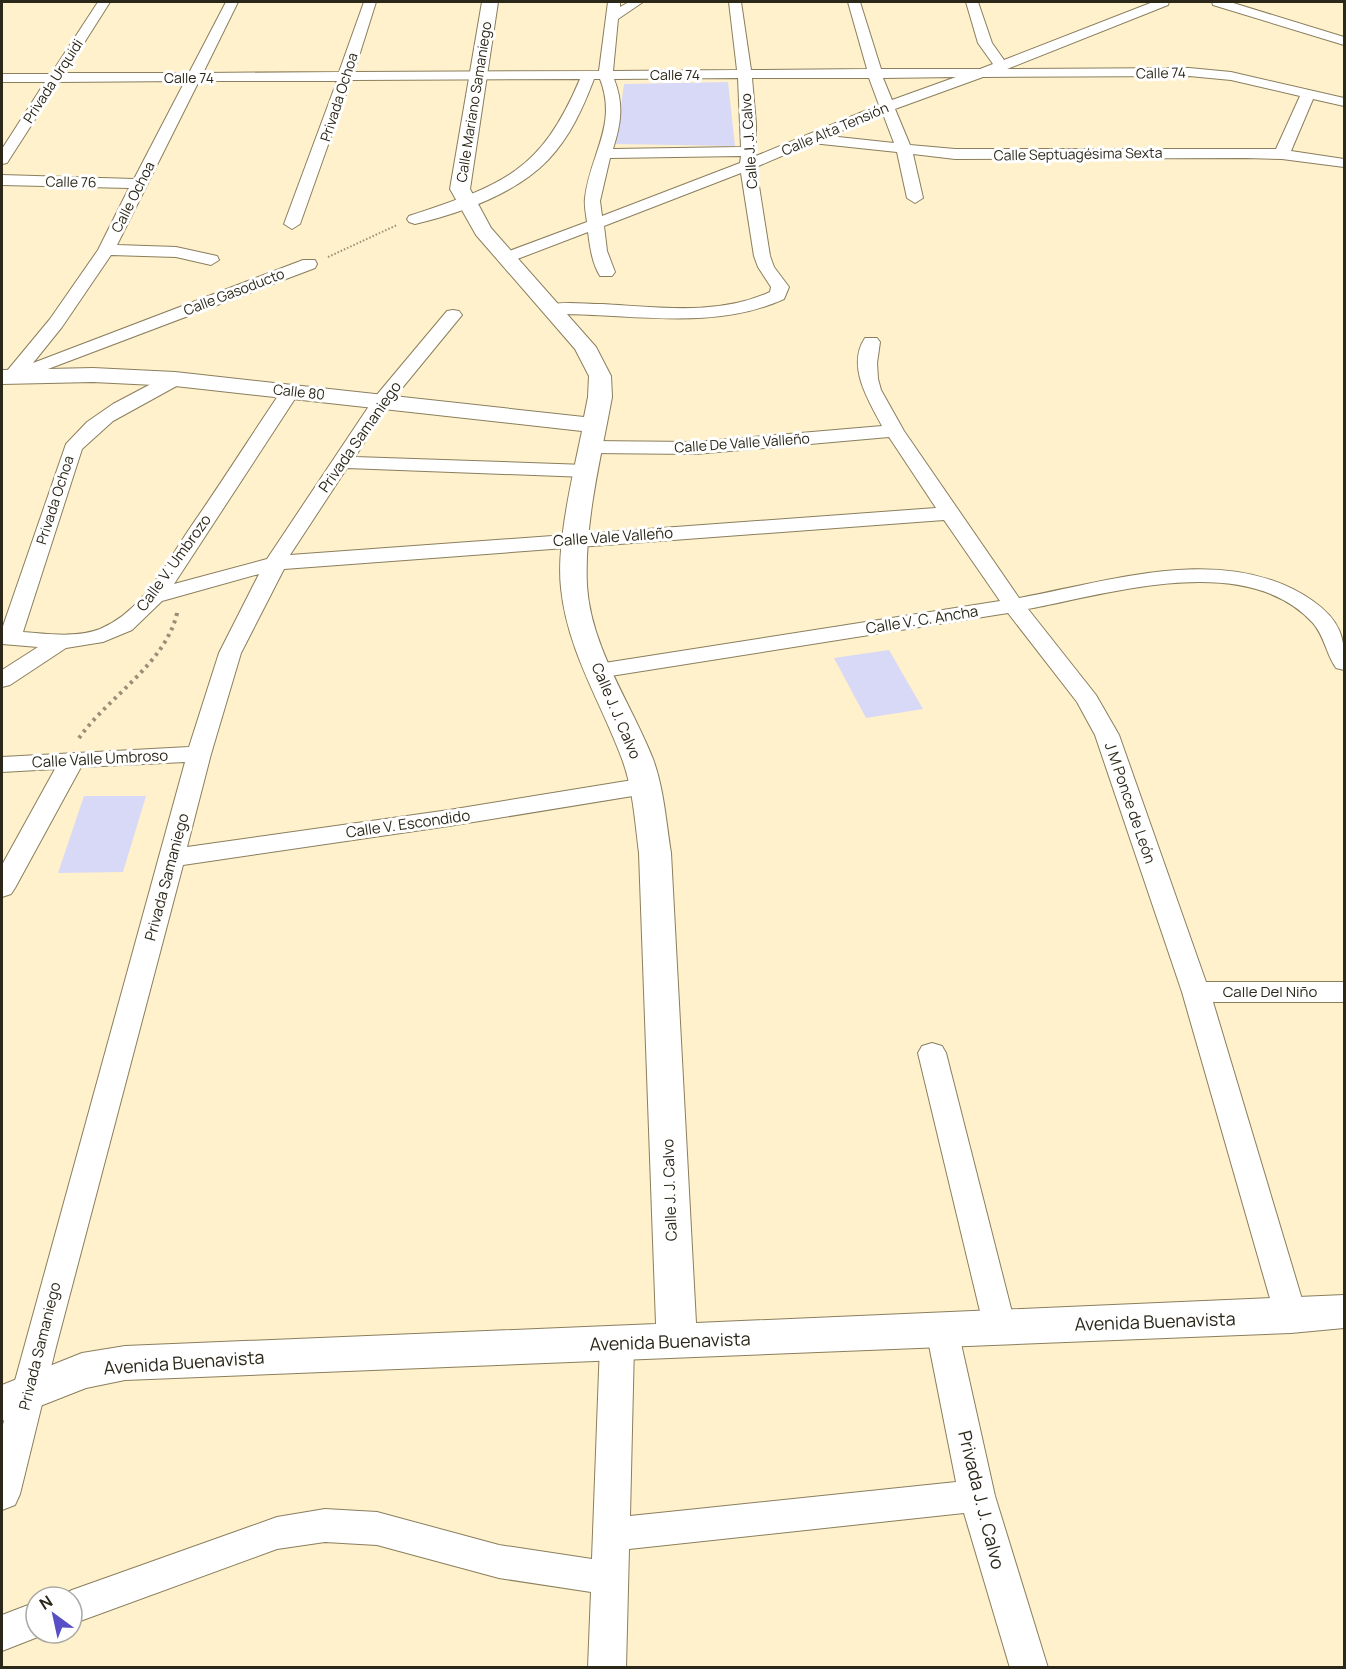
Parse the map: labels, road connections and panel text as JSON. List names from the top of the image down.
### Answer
{
  "streets": {
    "street": [
      "Calle 74",
      "Privada Urquidi",
      "Privada Ochoa",
      "Calle Mariano Samaniego",
      "Calle Alta Tensión",
      "Calle J. J. Calvo",
      "Calle Septuagésima Sexta",
      "Calle 76",
      "Calle Ochoa",
      "Calle Gasoducto",
      "Calle 80",
      "Privada Samaniego",
      "Calle De Valle Valleño",
      "Calle Vale Valleño",
      "Calle V. Umbrozo",
      "Calle V. C. Ancha",
      "Calle Valle Umbroso",
      "J M Ponce de León",
      "Calle V. Escondido",
      "Calle Del Niño",
      "Avenida Buenavista",
      "Privada J. J. Calvo"
    ]
  },
  "crossings": [
    ["Calle 74", "Privada Urquidi"],
    ["Calle 74", "Privada Ochoa"],
    ["Calle 74", "Calle Mariano Samaniego"],
    ["Calle 74", "Calle Alta Tensión"],
    ["Calle 74", "Calle J. J. Calvo"],
    ["Calle 74", "Calle Ochoa"],
    ["Privada Ochoa", "Calle 80"],
    ["Privada Ochoa", "Calle V. Umbrozo"],
    ["Calle Mariano Samaniego", "Calle J. J. Calvo"],
    ["Calle Alta Tensión", "Calle J. J. Calvo"],
    ["Calle Alta Tensión", "Calle Septuagésima Sexta"],
    ["Calle J. J. Calvo", "Calle 80"],
    ["Calle J. J. Calvo", "Calle De Valle Valleño"],
    ["Calle J. J. Calvo", "Calle Vale Valleño"],
    ["Calle J. J. Calvo", "Calle V. C. Ancha"],
    ["Calle J. J. Calvo", "Calle V. Escondido"],
    ["Calle J. J. Calvo", "Avenida Buenavista"],
    ["Calle 76", "Calle Ochoa"],
    ["Calle Ochoa", "Calle Gasoducto"],
    ["Calle Ochoa", "Calle 80"],
    ["Calle Gasoducto", "Calle 80"],
    ["Calle 80", "Privada Samaniego"],
    ["Calle 80", "Calle De Valle Valleño"],
    ["Calle 80", "Calle V. Umbrozo"],
    ["Privada Samaniego", "Calle Vale Valleño"],
    ["Privada Samaniego", "Calle Valle Umbroso"],
    ["Privada Samaniego", "Calle V. Escondido"],
    ["Privada Samaniego", "Avenida Buenavista"],
    ["Calle De Valle Valleño", "J M Ponce de León"],
    ["Calle Vale Valleño", "Calle V. Umbrozo"],
    ["Calle Vale Valleño", "J M Ponce de León"],
    ["Calle V. C. Ancha", "J M Ponce de León"],
    ["J M Ponce de León", "Calle Del Niño"],
    ["J M Ponce de León", "Avenida Buenavista"],
    ["Avenida Buenavista", "Privada J. J. Calvo"]
  ],
  "north": "top left"
}
